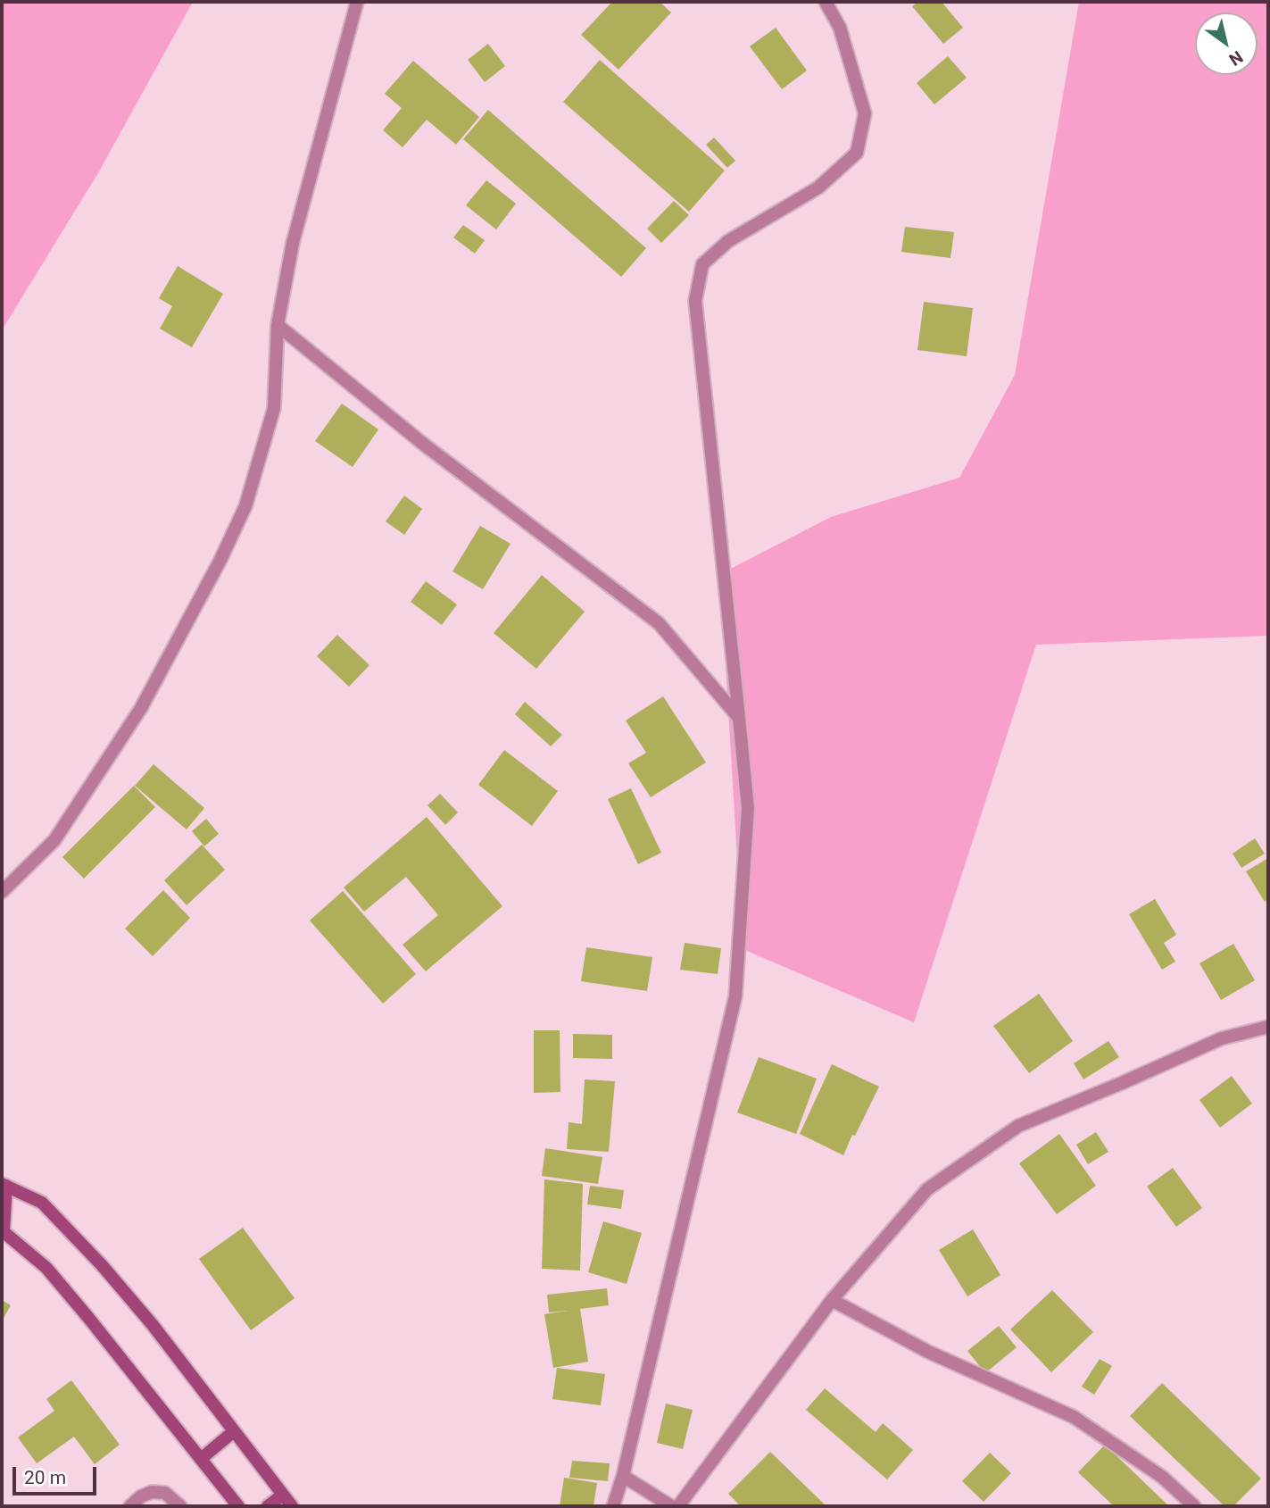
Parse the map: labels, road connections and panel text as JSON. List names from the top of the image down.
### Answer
{
  "scale_bar": "20 m",
  "north": "bottom right"
}
